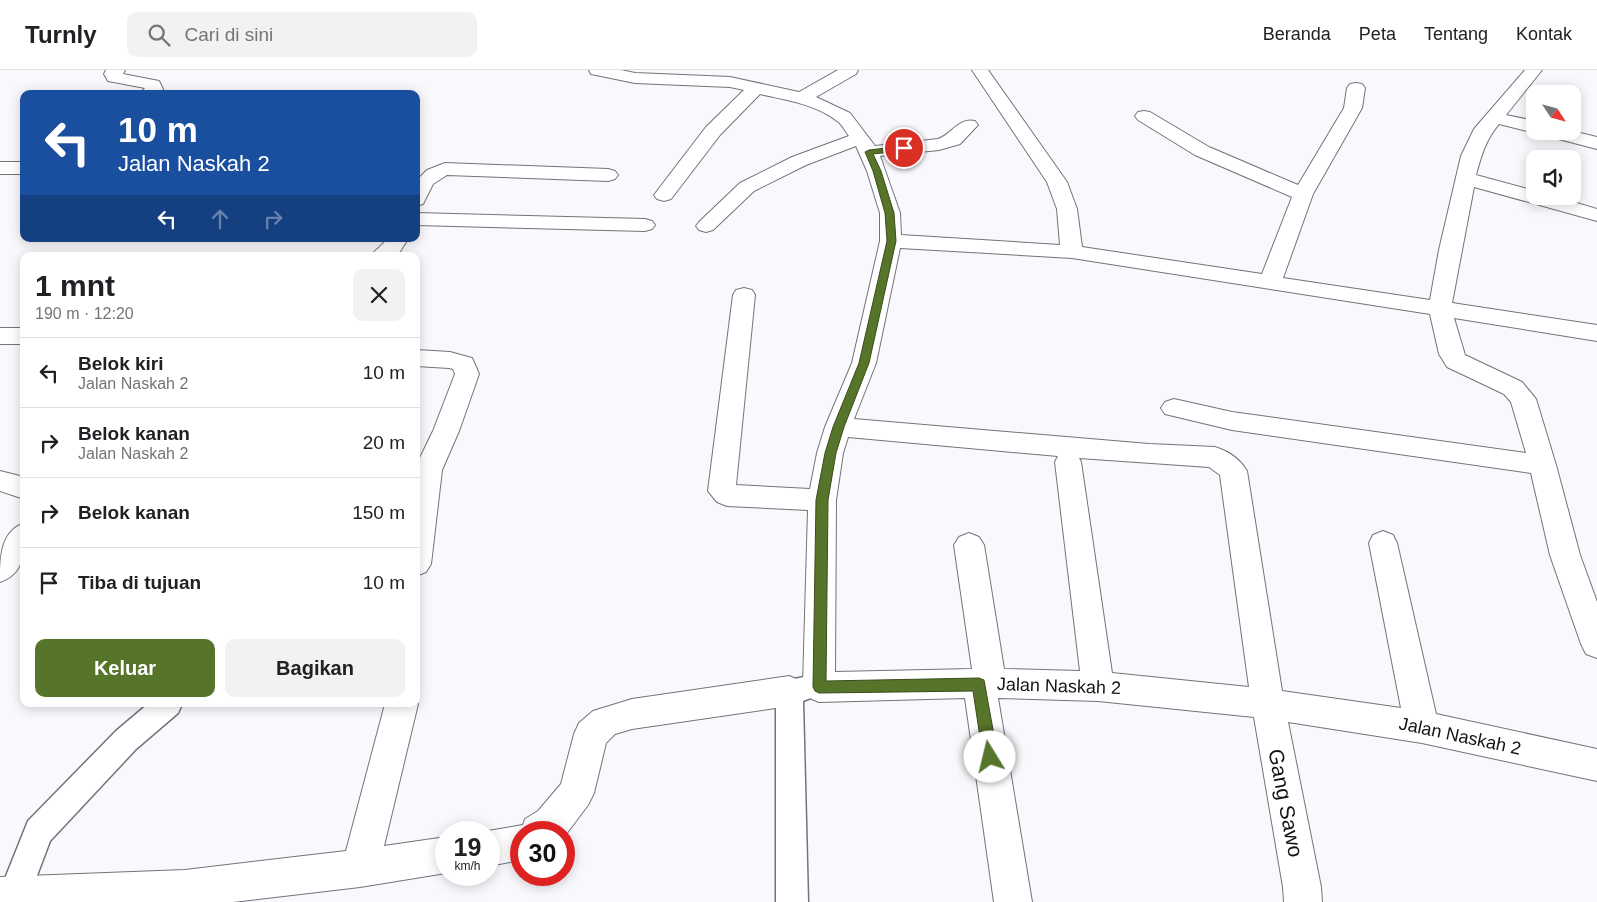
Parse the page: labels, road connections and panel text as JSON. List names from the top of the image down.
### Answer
{
  "streets": {
    "street": ["Jalan Naskah 2", "Gang Sawo"]
  },
  "crossings": [
    ["Jalan Naskah 2", "Gang Sawo"]
  ],
  "north": "bottom right",
  "page": {
    "header": "Turnly",
    "search": "Cari di sini",
    "nav": [
      "Beranda",
      "Peta",
      "Tentang",
      "Kontak"
    ],
    "turn": ["10 m", "Jalan Naskah 2"],
    "heading": ["1 mnt", "190 m · 12:20"],
    "list": [
      {
        "name": "Belok kiri",
        "note": "Jalan Naskah 2",
        "value": "10 m"
      },
      {
        "name": "Belok kanan",
        "note": "Jalan Naskah 2",
        "value": "20 m"
      },
      {
        "name": "Belok kanan",
        "value": "150 m"
      },
      {
        "name": "Tiba di tujuan",
        "value": "10 m"
      }
    ],
    "buttons": ["Keluar", "Bagikan"],
    "speed": "19 km/h",
    "limit": "30"
  }
}
